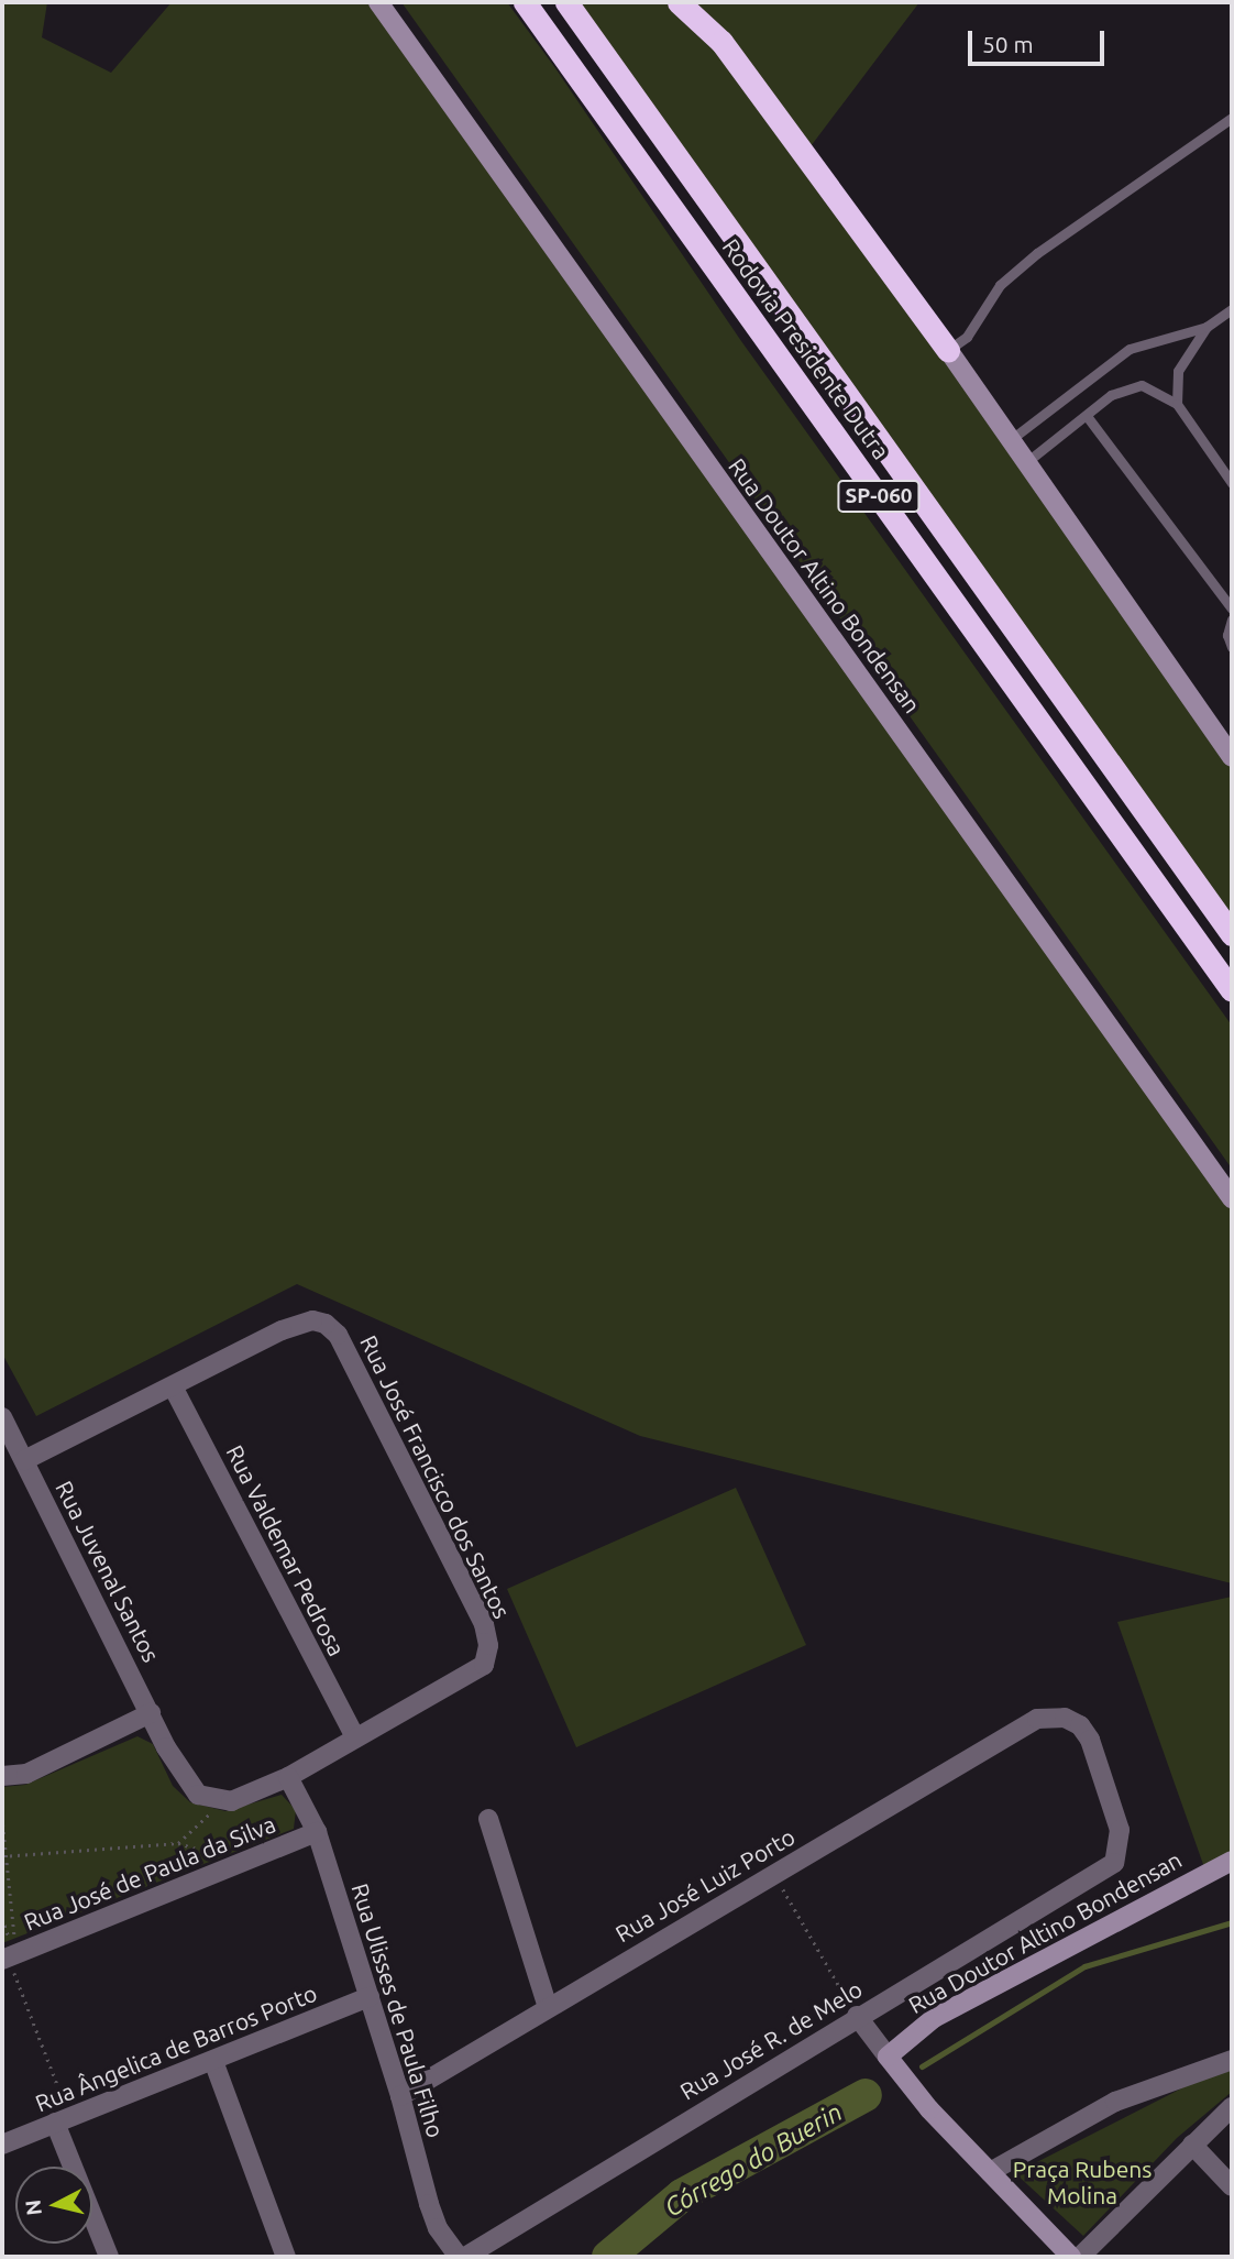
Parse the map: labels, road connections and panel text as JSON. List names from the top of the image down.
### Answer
{
  "streets": {
    "highway": ["Rodovia Presidente Dutra", "SP-060"],
    "street": [
      "Rua Doutor Altino Bondensan",
      "Rua José Francisco dos Santos",
      "Rua Valdemar Pedrosa",
      "Rua Juvenal Santos",
      "Rua José de Paula da Silva",
      "Rua José Luiz Porto",
      "Rua Ulisses de Paula Filho",
      "Rua José R. de Melo",
      "Rua Ângelica de Barros Porto"
    ]
  },
  "crossings": [
    ["Rua José Francisco dos Santos", "Rua Valdemar Pedrosa"],
    ["Rua José Francisco dos Santos", "Rua Juvenal Santos"],
    ["Rua José Francisco dos Santos", "Rua Ulisses de Paula Filho"],
    ["Rua José de Paula da Silva", "Rua Ulisses de Paula Filho"],
    ["Rua José Luiz Porto", "Rua Ulisses de Paula Filho"],
    ["Rua José Luiz Porto", "Rua José R. de Melo"],
    ["Rua Ulisses de Paula Filho", "Rua Ângelica de Barros Porto"]
  ],
  "water": ["Córrego do Buerin"],
  "parks": ["Praça Rubens Molina"],
  "scale_bar": "50 m",
  "north": "left"
}
